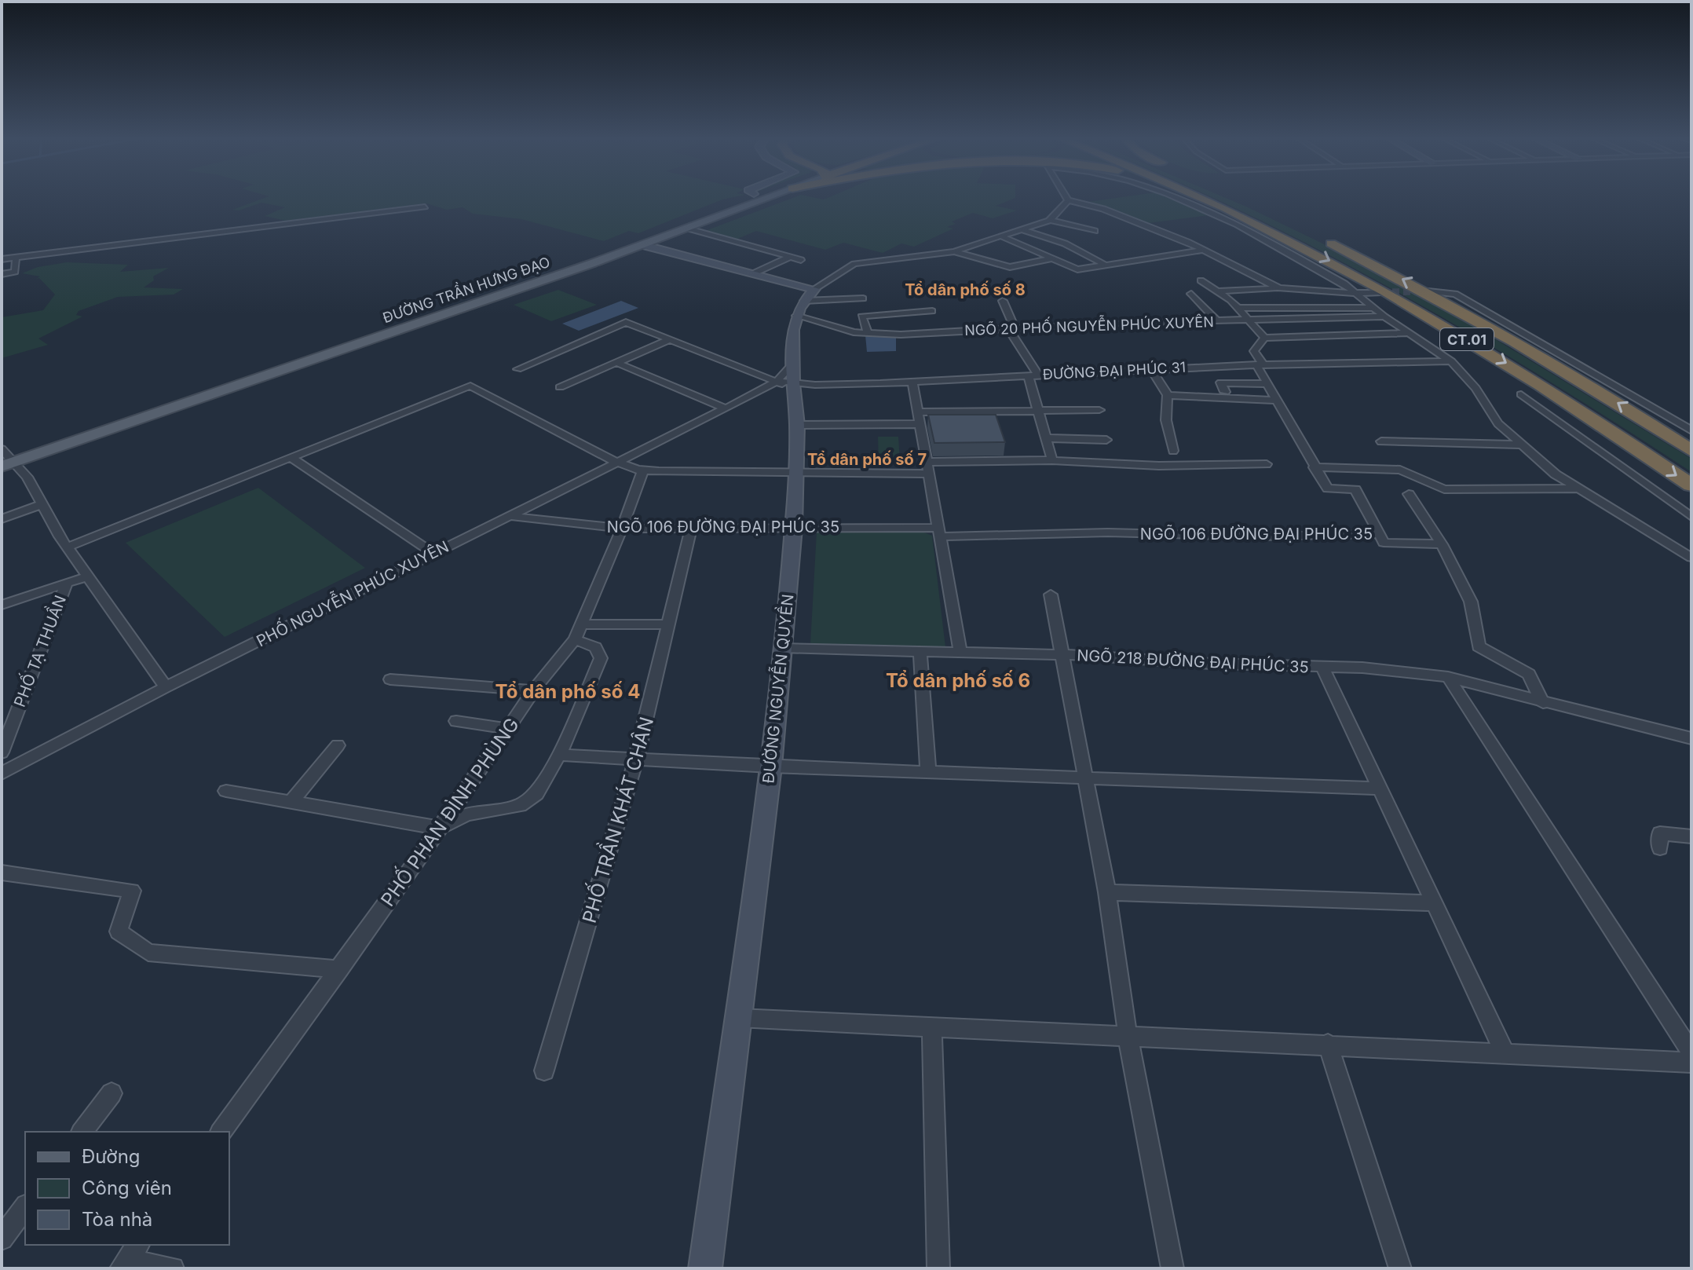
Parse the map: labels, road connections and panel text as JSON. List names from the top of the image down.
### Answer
{
  "streets": {
    "highway": ["CT.01"],
    "main road": ["ĐƯỜNG TRẦN HƯNG ĐẠO"],
    "street": [
      "NGÕ 20 PHỐ NGUYỄN PHÚC XUYÊN",
      "ĐƯỜNG ĐẠI PHÚC 31",
      "NGÕ 106 ĐƯỜNG ĐẠI PHÚC 35",
      "PHỐ NGUYỄN PHÚC XUYÊN",
      "PHỐ TẠ THUẦN",
      "NGÕ 218 ĐƯỜNG ĐẠI PHÚC 35",
      "ĐƯỜNG NGUYỄN QUYỀN",
      "PHỐ PHAN ĐÌNH PHÙNG",
      "PHỐ TRẦN KHÁT CHÂN"
    ]
  },
  "crossings": [
    ["NGÕ 20 PHỐ NGUYỄN PHÚC XUYÊN", "ĐƯỜNG NGUYỄN QUYỀN"],
    ["ĐƯỜNG ĐẠI PHÚC 31", "PHỐ NGUYỄN PHÚC XUYÊN"],
    ["ĐƯỜNG ĐẠI PHÚC 31", "ĐƯỜNG NGUYỄN QUYỀN"],
    ["NGÕ 106 ĐƯỜNG ĐẠI PHÚC 35", "PHỐ NGUYỄN PHÚC XUYÊN"],
    ["NGÕ 106 ĐƯỜNG ĐẠI PHÚC 35", "ĐƯỜNG NGUYỄN QUYỀN"],
    ["NGÕ 106 ĐƯỜNG ĐẠI PHÚC 35", "PHỐ PHAN ĐÌNH PHÙNG"],
    ["NGÕ 106 ĐƯỜNG ĐẠI PHÚC 35", "PHỐ TRẦN KHÁT CHÂN"],
    ["PHỐ NGUYỄN PHÚC XUYÊN", "ĐƯỜNG NGUYỄN QUYỀN"],
    ["NGÕ 218 ĐƯỜNG ĐẠI PHÚC 35", "ĐƯỜNG NGUYỄN QUYỀN"]
  ],
  "districts": [
    "Tổ dân phố số 8",
    "Tổ dân phố số 7",
    "Tổ dân phố số 6",
    "Tổ dân phố số 4"
  ],
  "legend": ["Đường", "Công viên", "Tòa nhà"]
}
